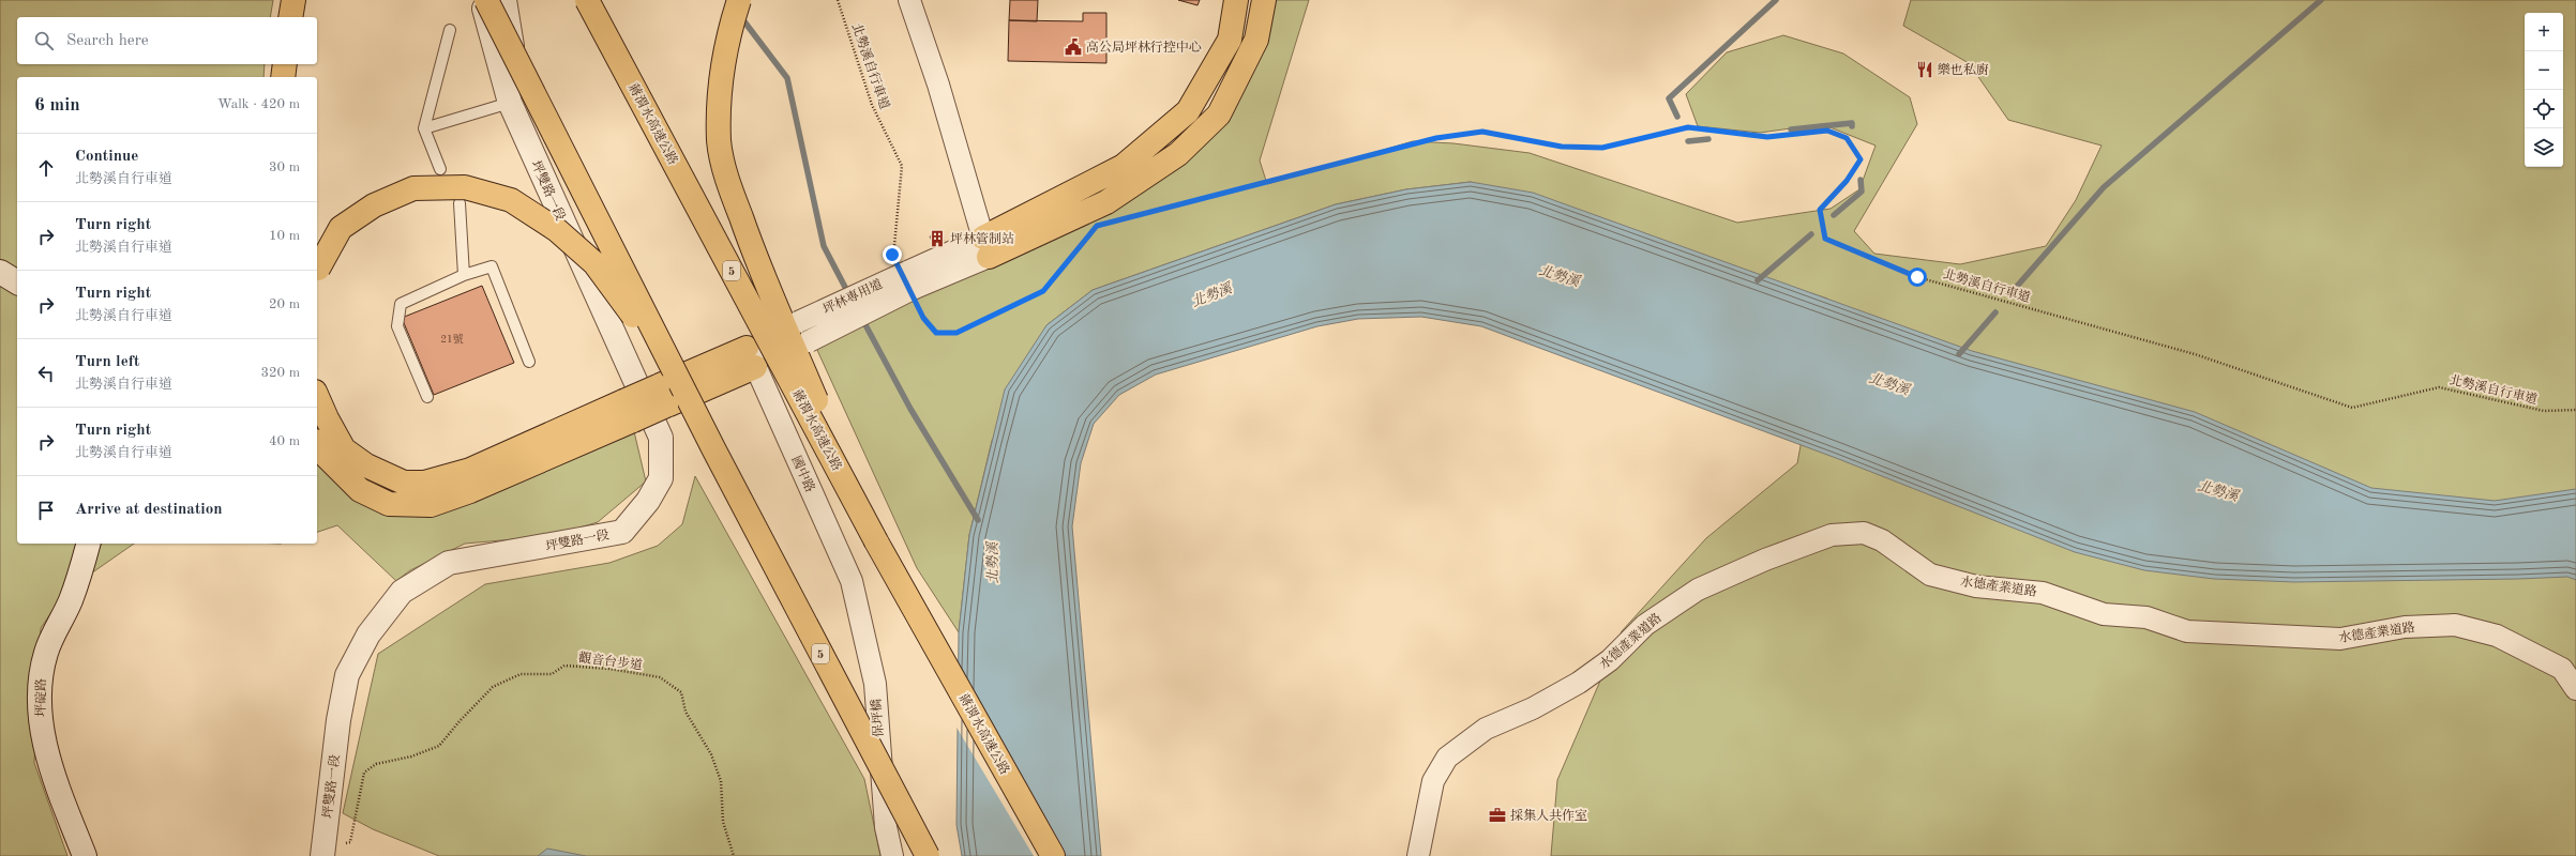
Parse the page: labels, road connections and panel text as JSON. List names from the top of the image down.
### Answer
{
  "streets": {
    "highway": ["蔣渭水高速公路", "5"],
    "street": [
      "坪雙路一段",
      "坪林專用道",
      "國中路",
      "水德產業道路",
      "坪碇路",
      "保坪橋"
    ],
    "path": ["北勢溪自行車道", "觀音台步道"]
  },
  "crossings": [
    ["北勢溪自行車道", "坪林專用道"],
    ["坪雙路一段", "觀音台步道"],
    ["坪林專用道", "國中路"],
    ["國中路", "保坪橋"]
  ],
  "water": ["北勢溪"],
  "places": {
    "public building": ["高公局坪林行控中心"],
    "restaurant": ["樂也私廚"],
    "building": ["坪林管制站"],
    "office": ["採集人共作室"]
  },
  "house_numbers": ["21號"],
  "page": {
    "map_buttons": ["+", "−"],
    "search": "Search here",
    "heading": ["6 min", "Walk · 420 m"],
    "list": [
      ["Continue", "北勢溪自行車道", "30 m"],
      ["Turn right", "北勢溪自行車道", "10 m"],
      ["Turn right", "北勢溪自行車道", "20 m"],
      ["Turn left", "北勢溪自行車道", "320 m"],
      ["Turn right", "北勢溪自行車道", "40 m"],
      "Arrive at destination"
    ]
  }
}
